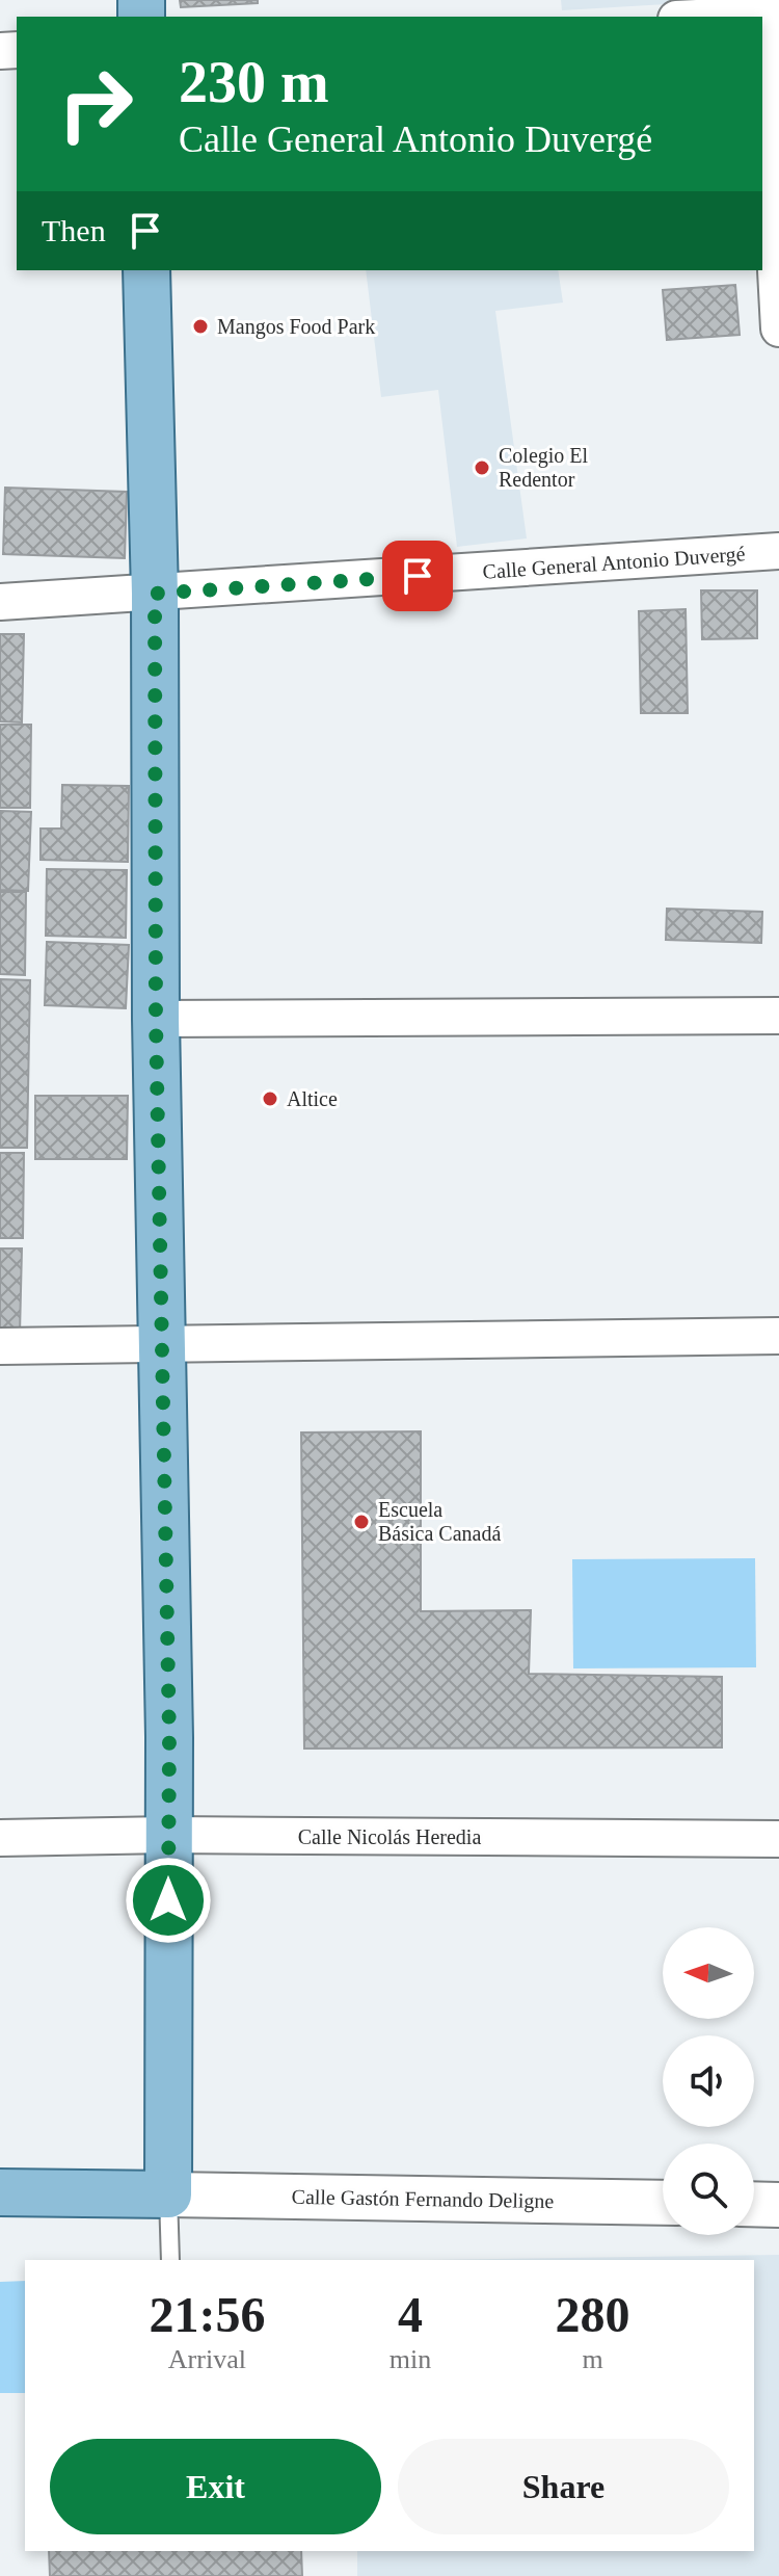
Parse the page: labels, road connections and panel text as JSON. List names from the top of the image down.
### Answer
{
  "streets": {
    "street": ["Calle General Antonio Duvergé", "Calle Nicolás Heredia", "Calle Gastón Fernando Deligne"]
  },
  "places": [
    "Mangos Food Park",
    "Colegio El Redentor",
    "Altice",
    "Escuela Básica Canadá"
  ],
  "north": "left",
  "page": {
    "turn": ["230 m", "Calle General Antonio Duvergé"],
    "then": "Then",
    "eta": [
      "21:56",
      "Arrival",
      "4",
      "min",
      "280",
      "m"
    ],
    "buttons": ["Exit", "Share"]
  }
}
